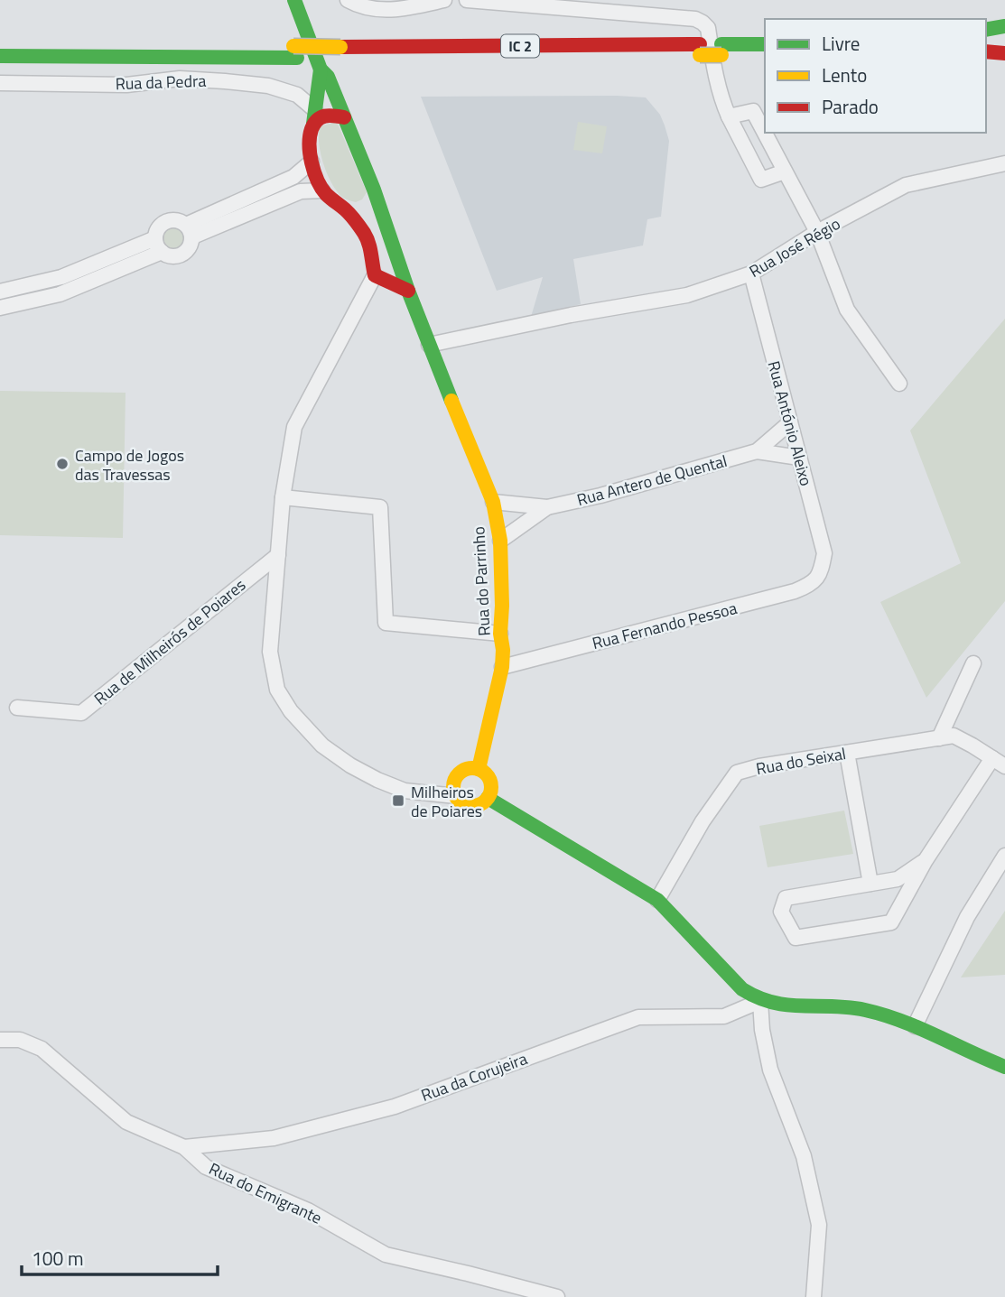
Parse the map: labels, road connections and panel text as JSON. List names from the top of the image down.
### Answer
{
  "streets": {
    "main road": ["IC 2", "Rua do Parrinho"],
    "street": [
      "Rua da Pedra",
      "Rua José Régio",
      "Rua António Aleixo",
      "Rua Antero de Quental",
      "Rua Fernando Pessoa",
      "Rua de Milheirós de Poiares",
      "Rua do Seixal",
      "Rua da Corujeira",
      "Rua do Emigrante"
    ]
  },
  "crossings": [
    ["Rua da Pedra", "Rua do Parrinho"],
    ["Rua José Régio", "Rua António Aleixo"],
    ["Rua José Régio", "Rua do Parrinho"],
    ["Rua António Aleixo", "Rua Antero de Quental"],
    ["Rua António Aleixo", "Rua Fernando Pessoa"],
    ["Rua Antero de Quental", "Rua do Parrinho"],
    ["Rua do Parrinho", "Rua Fernando Pessoa"],
    ["Rua da Corujeira", "Rua do Emigrante"]
  ],
  "places": {
    "other": ["Campo de Jogos das Travessas"],
    "transit": ["Milheiros de Poiares"]
  },
  "legend": ["Livre", "Lento", "Parado"],
  "scale_bar": "100 m"
}
